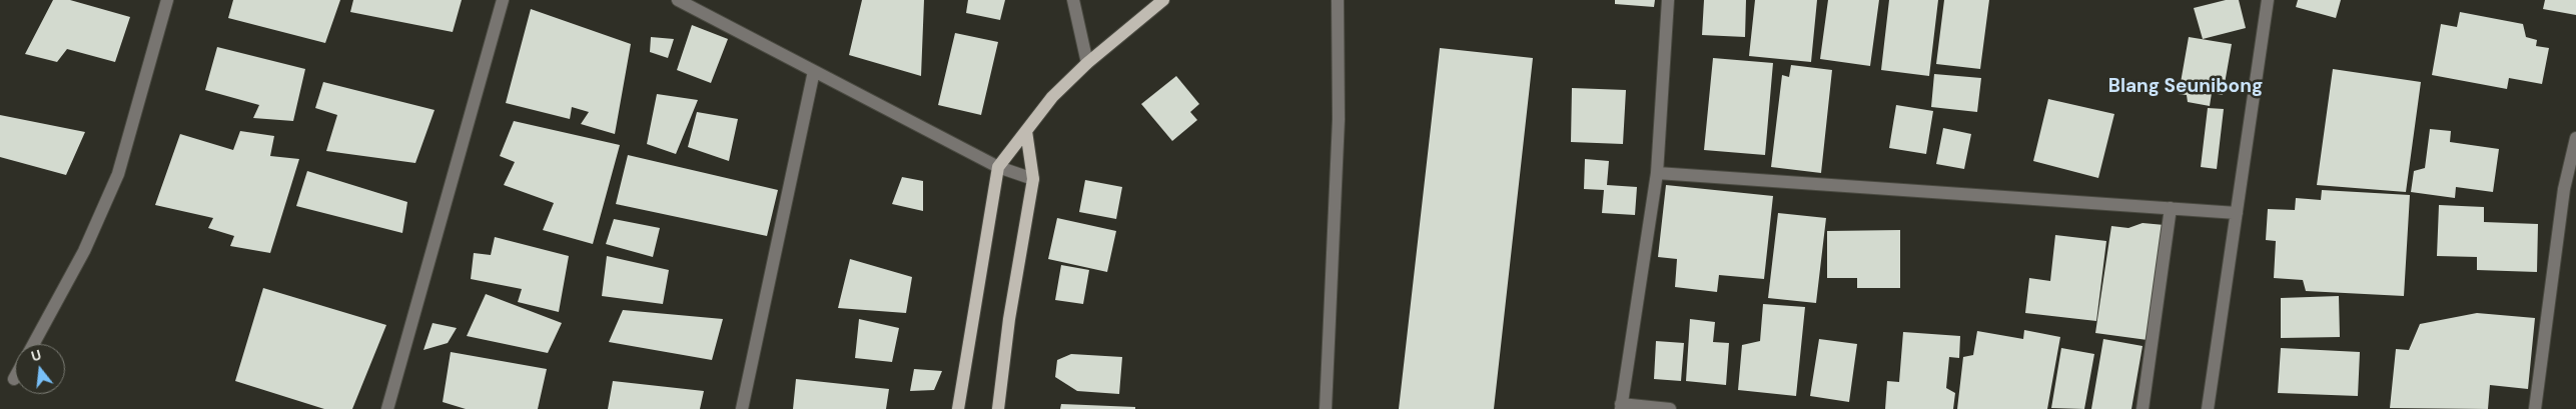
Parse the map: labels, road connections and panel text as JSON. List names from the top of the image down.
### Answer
{
  "districts": ["Blang Seunibong"],
  "north": "top"
}
